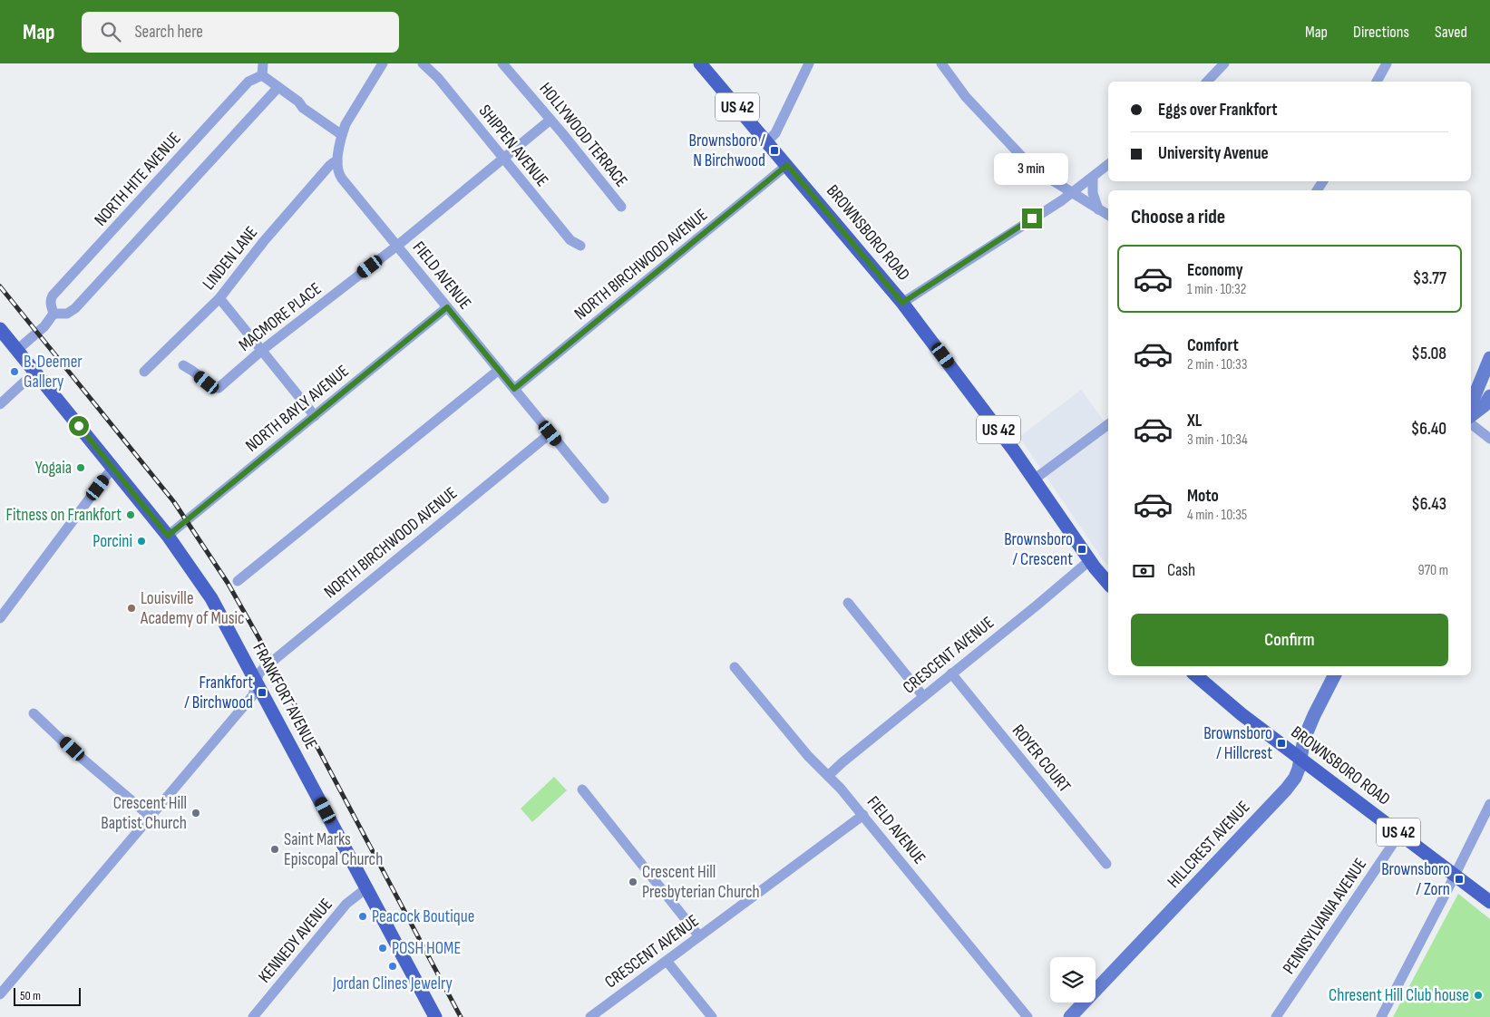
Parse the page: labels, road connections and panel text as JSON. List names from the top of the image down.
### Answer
{
  "streets": {
    "main road": [
      "US 42",
      "BROWNSBORO ROAD",
      "FRANKFORT AVENUE",
      "HILLCREST AVENUE"
    ],
    "street": [
      "HOLLYWOOD TERRACE",
      "SHIPPEN AVENUE",
      "NORTH HITE AVENUE",
      "LINDEN LANE",
      "NORTH BIRCHWOOD AVENUE",
      "FIELD AVENUE",
      "MACMORE PLACE",
      "NORTH BAYLY AVENUE",
      "CRESCENT AVENUE",
      "ROYER COURT",
      "PENNSYLVANIA AVENUE",
      "KENNEDY AVENUE"
    ]
  },
  "crossings": [
    ["BROWNSBORO ROAD", "NORTH BIRCHWOOD AVENUE"],
    ["BROWNSBORO ROAD", "CRESCENT AVENUE"],
    ["BROWNSBORO ROAD", "HILLCREST AVENUE"],
    ["BROWNSBORO ROAD", "PENNSYLVANIA AVENUE"],
    ["LINDEN LANE", "FIELD AVENUE"],
    ["NORTH BIRCHWOOD AVENUE", "FIELD AVENUE"],
    ["NORTH BIRCHWOOD AVENUE", "FRANKFORT AVENUE"],
    ["FIELD AVENUE", "MACMORE PLACE"],
    ["FIELD AVENUE", "NORTH BAYLY AVENUE"],
    ["FIELD AVENUE", "CRESCENT AVENUE"],
    ["NORTH BAYLY AVENUE", "FRANKFORT AVENUE"],
    ["CRESCENT AVENUE", "ROYER COURT"],
    ["FRANKFORT AVENUE", "KENNEDY AVENUE"]
  ],
  "places": {
    "transit": [
      "Brownsboro / N Birchwood",
      "Brownsboro / Crescent",
      "Frankfort / Birchwood",
      "Brownsboro / Hillcrest",
      "Brownsboro / Zorn"
    ],
    "other": [
      "B. Deemer Gallery",
      "Yogaia",
      "Fitness on Frankfort",
      "Porcini",
      "Louisville Academy of Music",
      "Crescent Hill Baptist Church",
      "Saint Marks Episcopal Church",
      "Crescent Hill Presbyterian Church",
      "Peacock Boutique",
      "POSH HOME",
      "Jordan Clines Jewelry",
      "Chresent Hill Club house"
    ]
  },
  "scale_bar": "50 m",
  "page": {
    "header": "Map",
    "search": "Search here",
    "nav": ["Map", "Directions", "Saved"],
    "banner": ["Eggs over Frankfort", "University Avenue"],
    "bubble": "3 min",
    "heading": "Choose a ride",
    "list": [
      {
        "name": "Economy",
        "note": "1 min · 10:32",
        "value": "$3.77"
      },
      {
        "name": "Comfort",
        "note": "2 min · 10:33",
        "value": "$5.08"
      },
      {
        "name": "XL",
        "note": "3 min · 10:34",
        "value": "$6.40"
      },
      {
        "name": "Moto",
        "note": "4 min · 10:35",
        "value": "$6.43"
      }
    ],
    "pay": ["Cash", "970 m"],
    "buttons": "Confirm",
    "scale": "50 m"
  }
}
